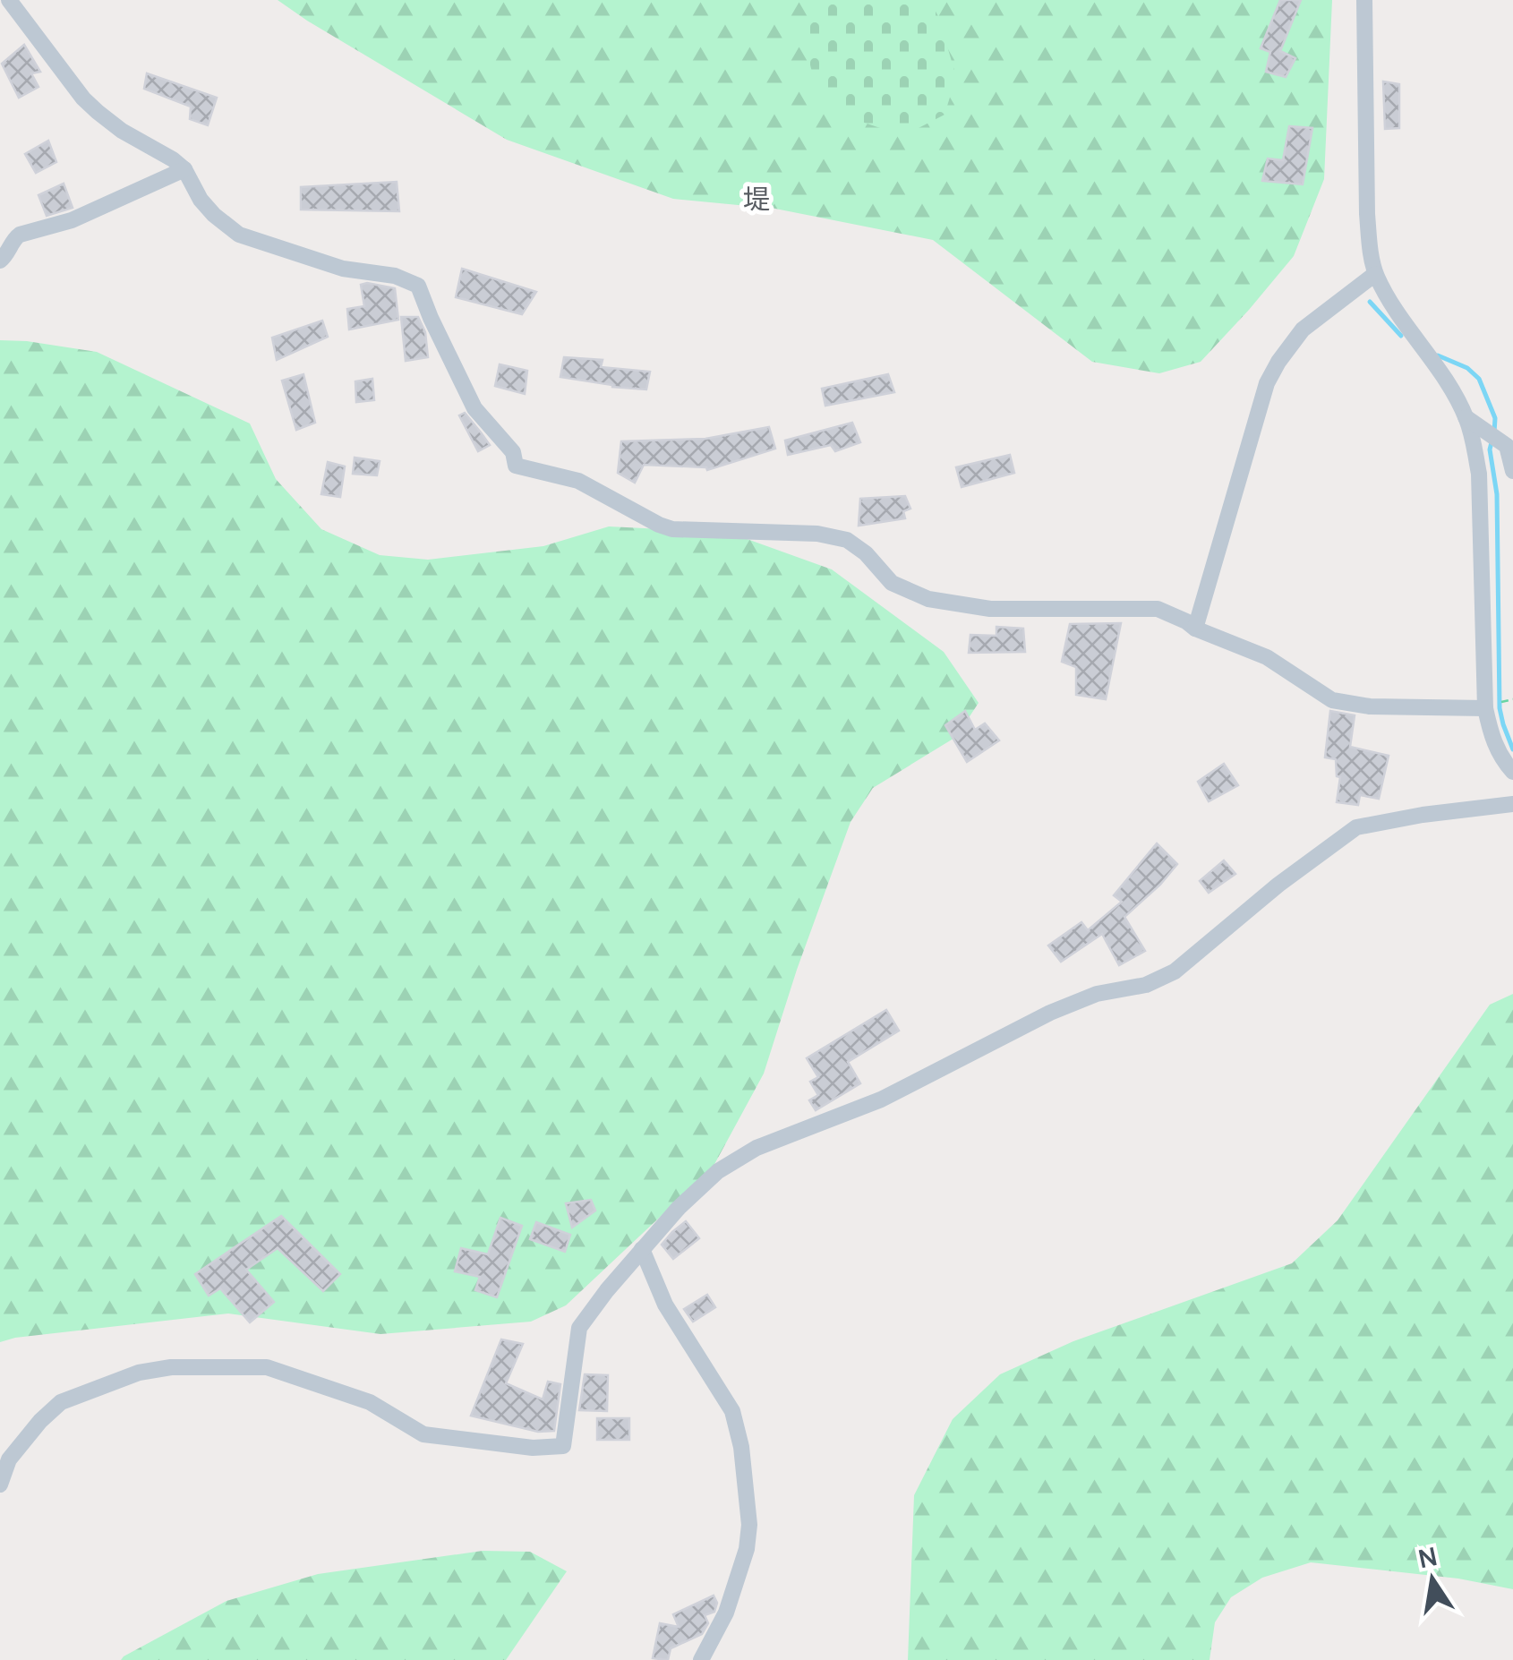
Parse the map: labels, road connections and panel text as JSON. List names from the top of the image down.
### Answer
{
  "districts": ["堤"],
  "north": "top"
}
